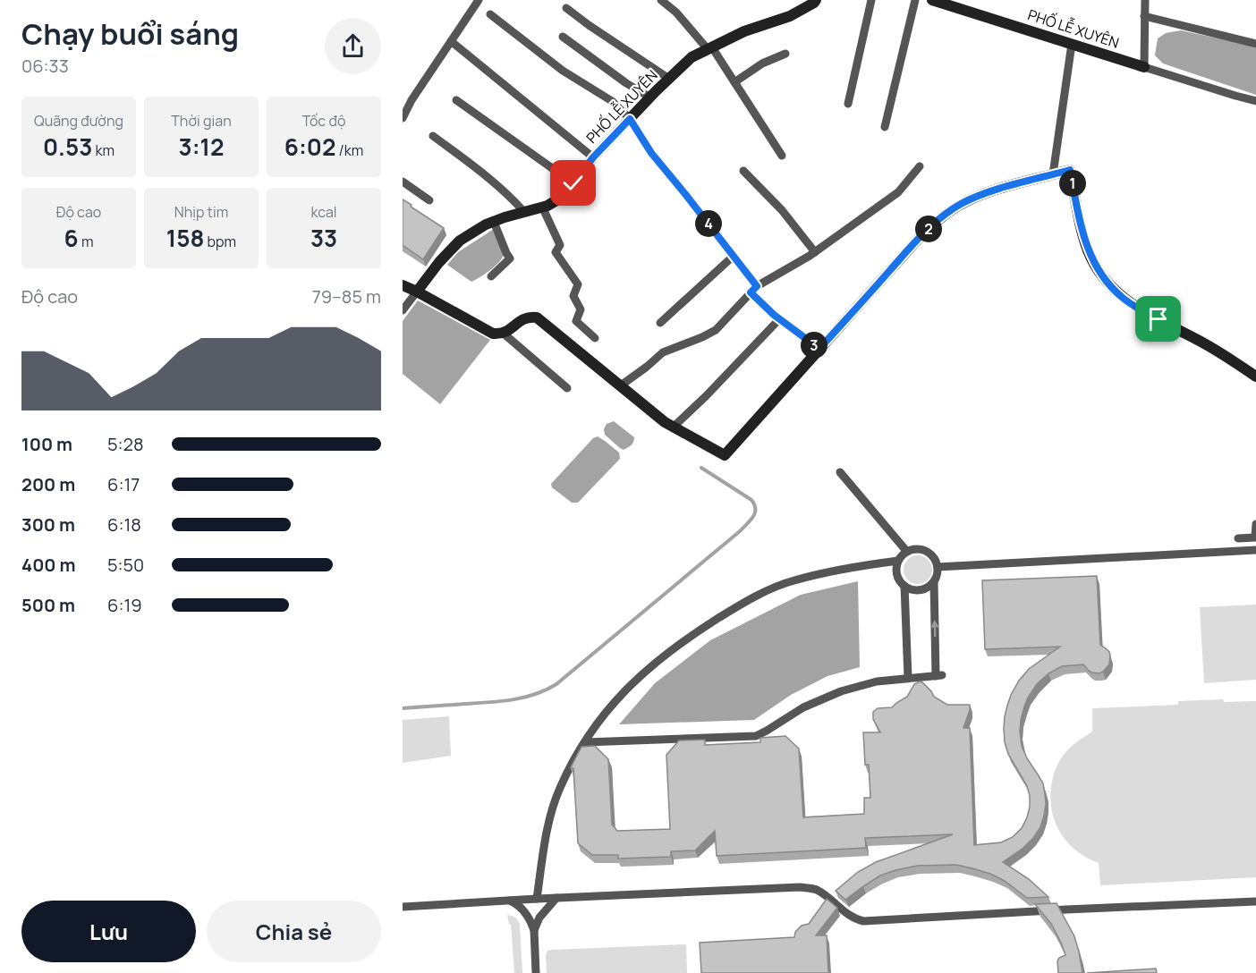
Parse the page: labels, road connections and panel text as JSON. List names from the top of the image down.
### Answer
{
  "streets": {
    "street": ["PHỐ LỄ XUYÊN"]
  },
  "page": {
    "heading": ["Chạy buổi sáng", "06:33"],
    "stats": [
      ["Quãng đường", "0.53 km"],
      ["Thời gian", "3:12"],
      ["Tốc độ", "6:02 /km"],
      ["Độ cao", "6 m"],
      ["Nhịp tim", "158 bpm"],
      ["kcal", "33"]
    ],
    "pins": [
      "1",
      "4",
      "2",
      "3"
    ],
    "chart": ["Độ cao", "79–85 m"],
    "list": [
      {
        "name": "100 m",
        "note": "5:28"
      },
      {
        "name": "200 m",
        "note": "6:17"
      },
      {
        "name": "300 m",
        "note": "6:18"
      },
      {
        "name": "400 m",
        "note": "5:50"
      },
      {
        "name": "500 m",
        "note": "6:19"
      }
    ],
    "buttons": ["Lưu", "Chia sẻ"]
  }
}
